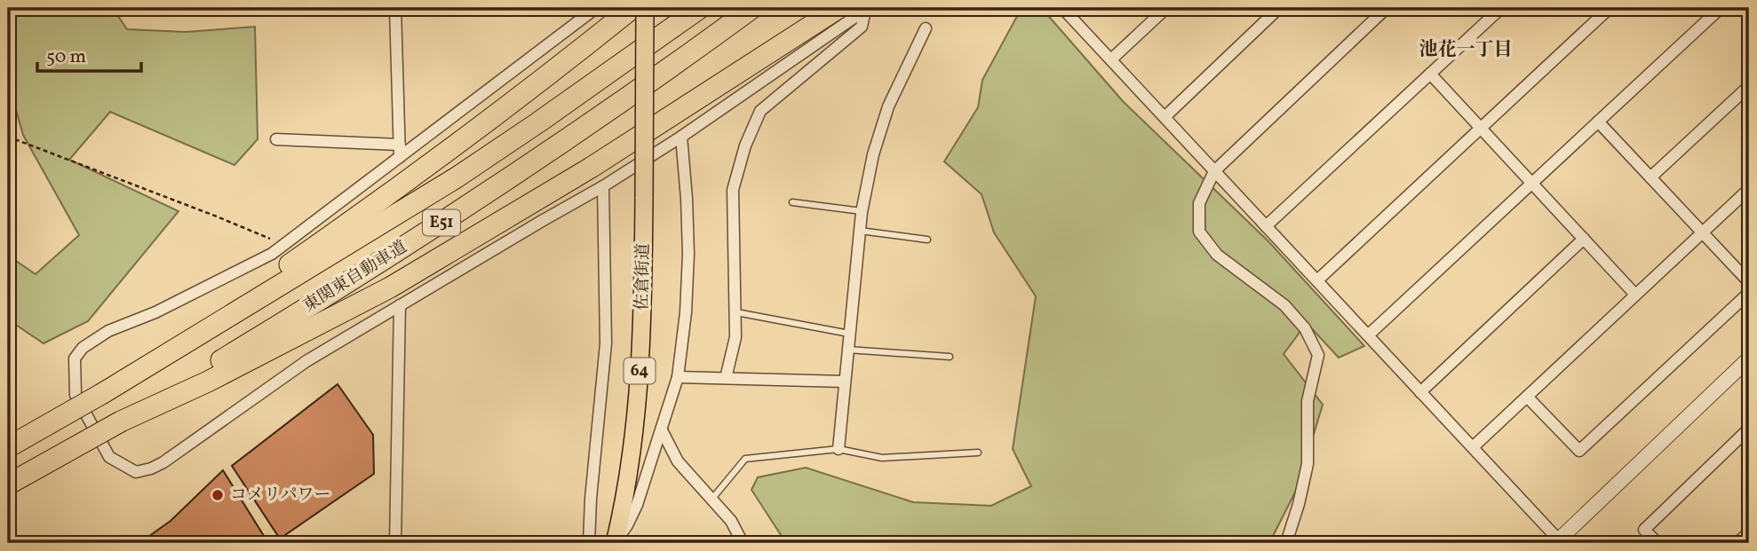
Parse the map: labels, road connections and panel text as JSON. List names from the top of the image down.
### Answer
{
  "streets": {
    "highway": ["E51", "東関東自動車道"],
    "main road": ["佐倉街道", "64"]
  },
  "districts": ["池花一丁目"],
  "places": ["コメリパワー"],
  "scale_bar": "50 m"
}
